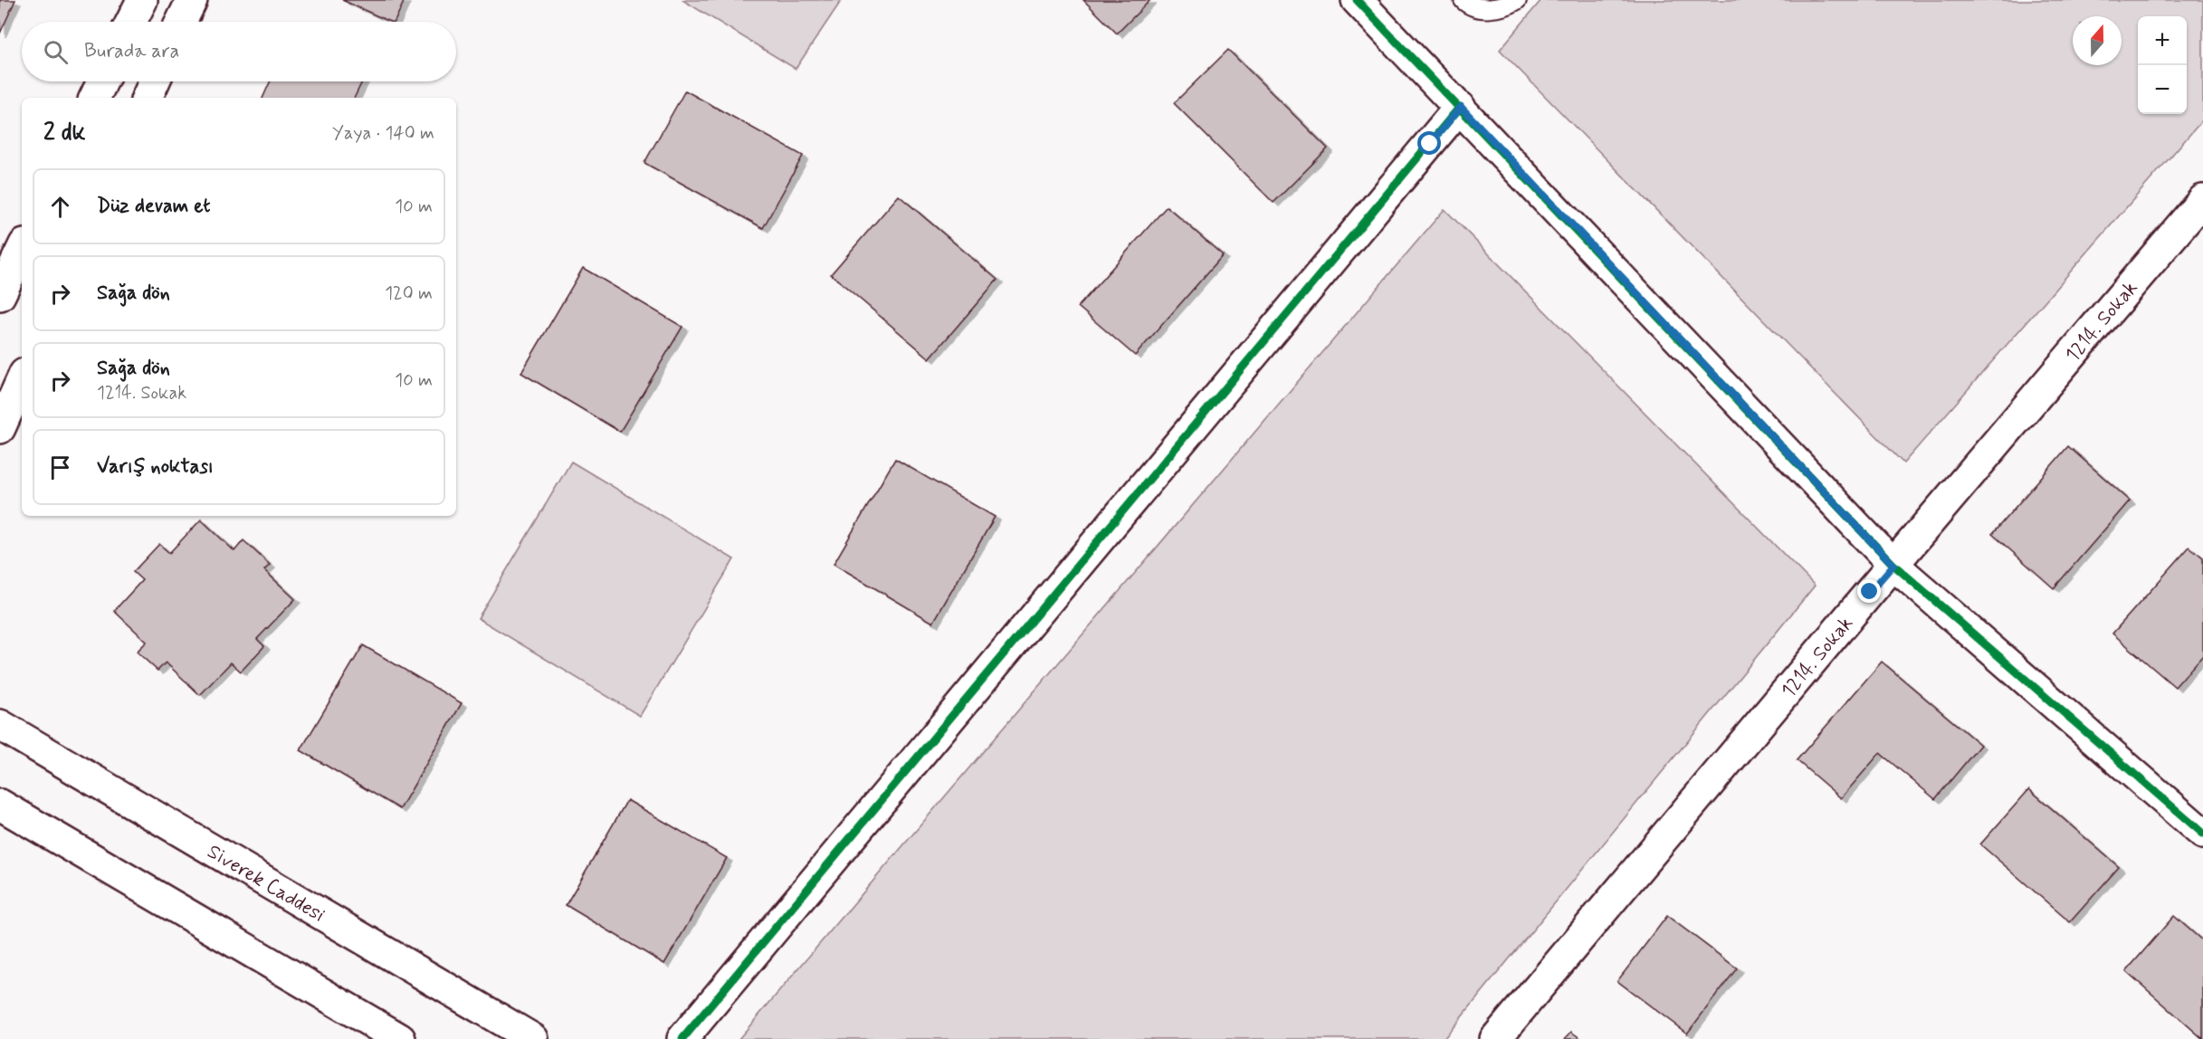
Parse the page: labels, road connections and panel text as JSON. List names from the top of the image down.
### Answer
{
  "streets": {
    "street": ["1214. Sokak", "Siverek Caddesi"]
  },
  "north": "top",
  "page": {
    "map_buttons": ["+", "−"],
    "search": "Burada ara",
    "heading": ["2 dk", "Yaya · 140 m"],
    "list": [
      ["Düz devam et", "10 m"],
      ["Sağa dön", "120 m"],
      ["Sağa dön", "1214. Sokak", "10 m"],
      "Varış noktası"
    ]
  }
}
